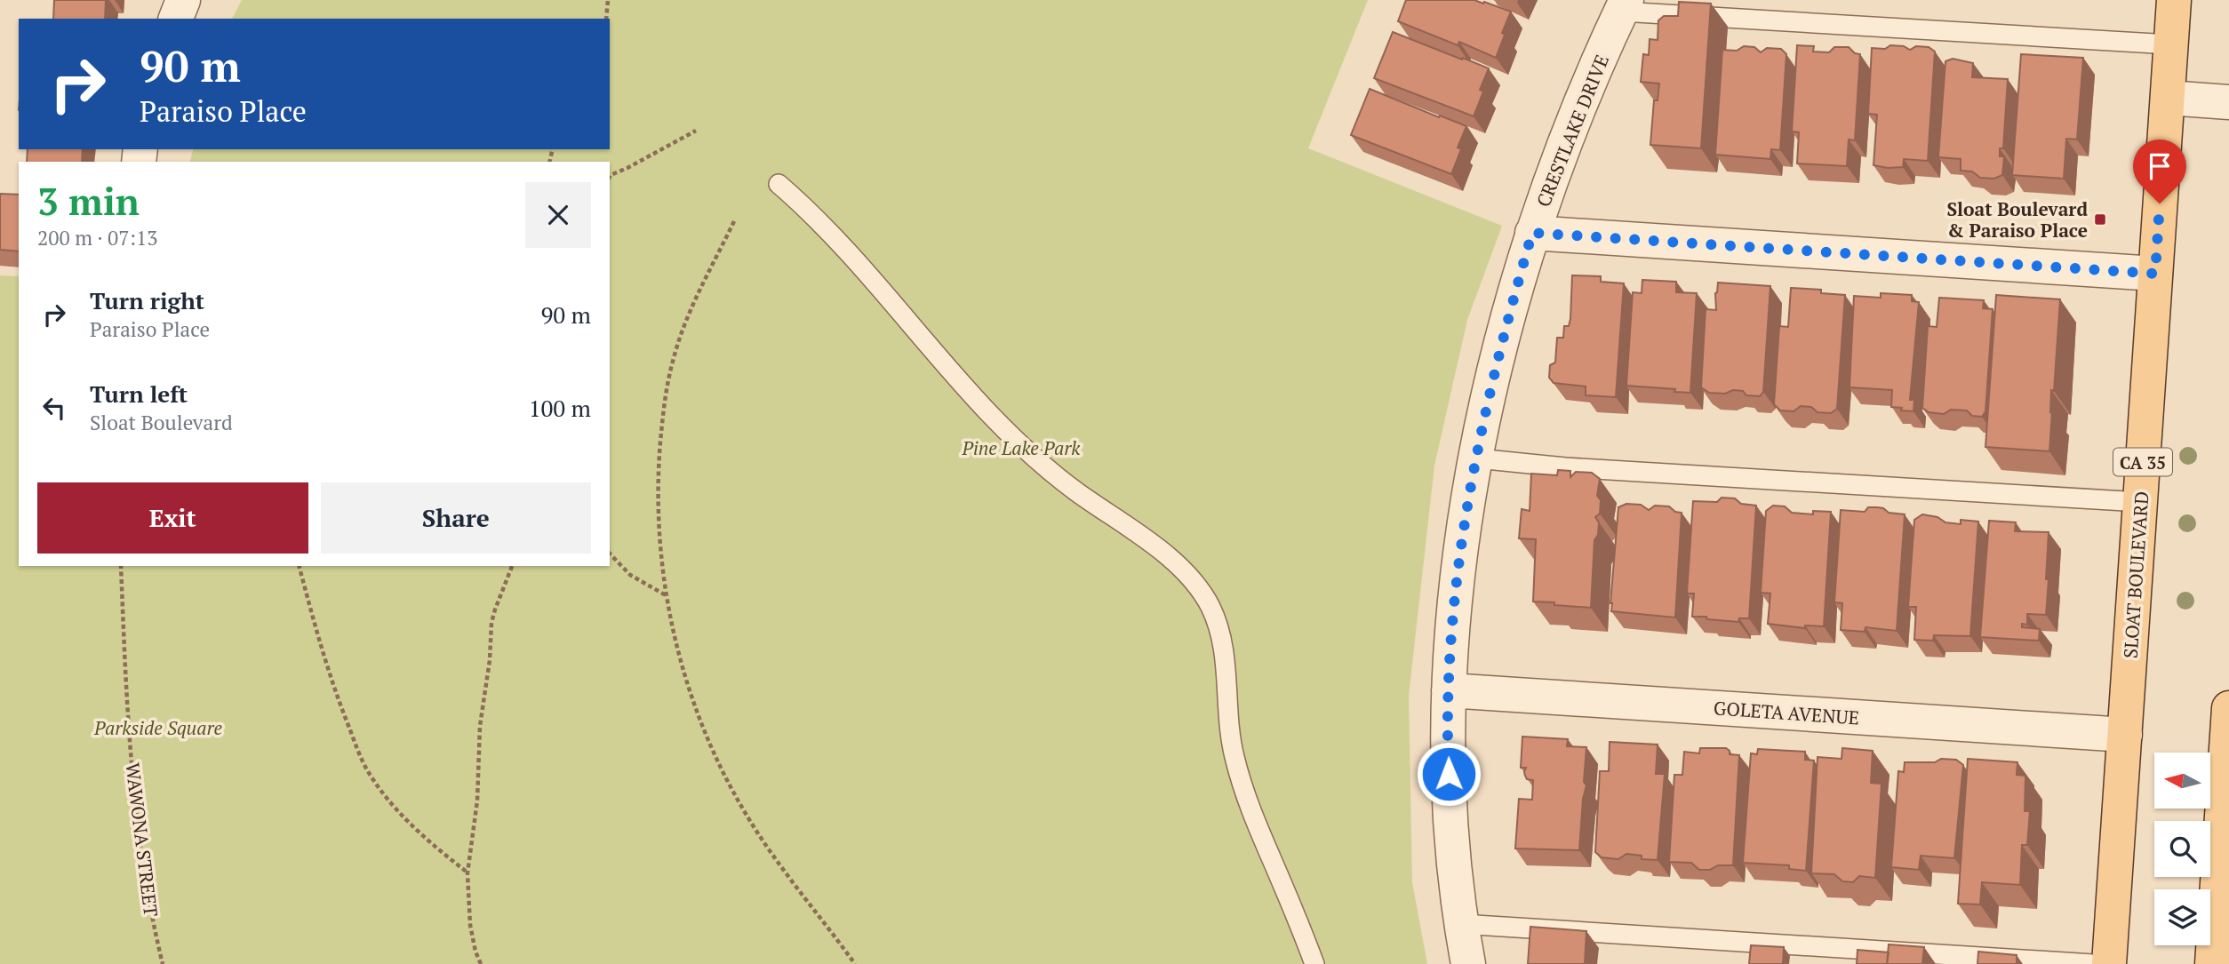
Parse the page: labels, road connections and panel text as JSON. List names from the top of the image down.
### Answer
{
  "streets": {
    "main road": ["CA 35", "SLOAT BOULEVARD"],
    "street": ["CRESTLAKE DRIVE", "GOLETA AVENUE"],
    "path": ["WAWONA STREET"]
  },
  "crossings": [
    ["CRESTLAKE DRIVE", "GOLETA AVENUE"],
    ["SLOAT BOULEVARD", "GOLETA AVENUE"]
  ],
  "parks": ["Pine Lake Park", "Parkside Square"],
  "places": {
    "transit": ["Sloat Boulevard & Paraiso Place"]
  },
  "north": "left",
  "page": {
    "turn": ["90 m", "Paraiso Place"],
    "heading": ["3 min", "200 m · 07:13"],
    "list": [
      {
        "name": "Turn right",
        "note": "Paraiso Place",
        "value": "90 m"
      },
      {
        "name": "Turn left",
        "note": "Sloat Boulevard",
        "value": "100 m"
      }
    ],
    "buttons": ["Exit", "Share"]
  }
}
